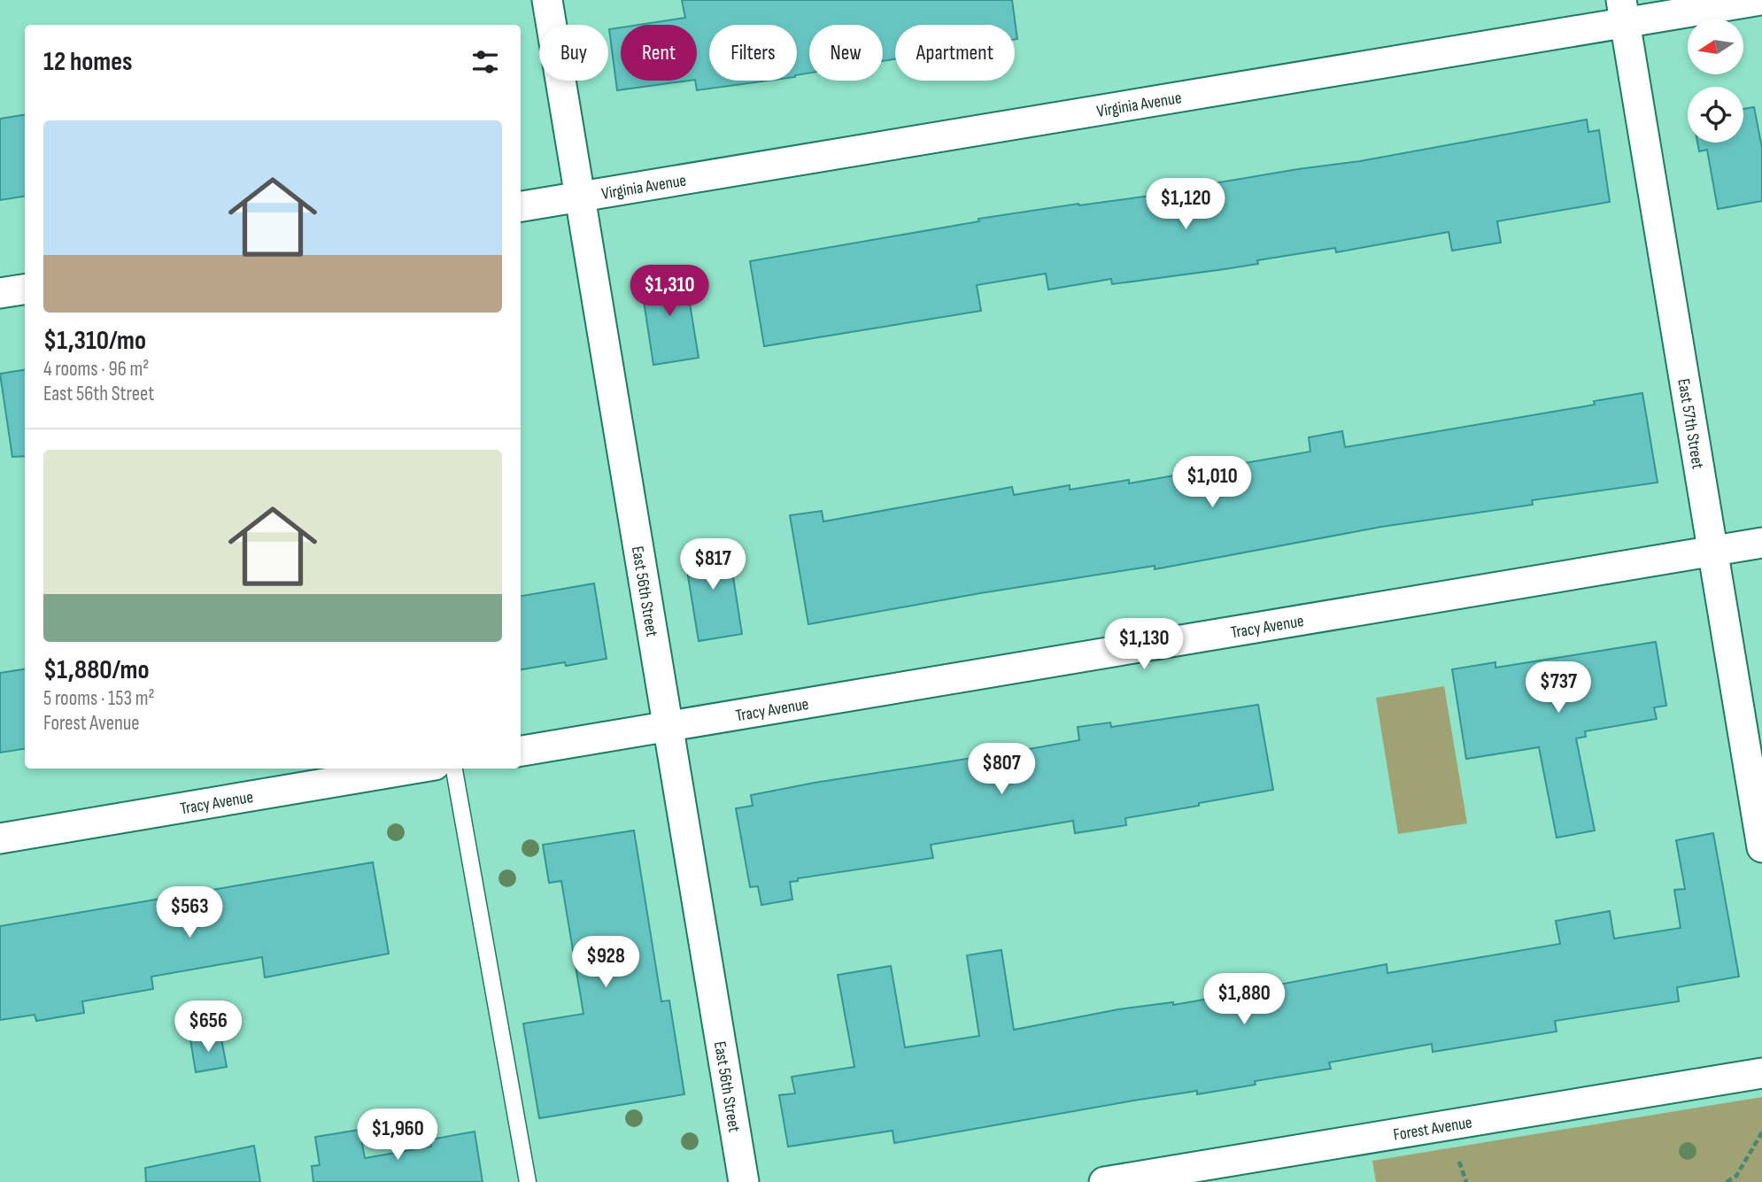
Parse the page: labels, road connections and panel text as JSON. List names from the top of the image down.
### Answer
{
  "streets": {
    "street": [
      "Virginia Avenue",
      "East 57th Street",
      "East 56th Street",
      "Tracy Avenue",
      "Forest Avenue"
    ]
  },
  "crossings": [
    ["Virginia Avenue", "East 57th Street"],
    ["Virginia Avenue", "East 56th Street"],
    ["East 57th Street", "Tracy Avenue"],
    ["East 56th Street", "Tracy Avenue"]
  ],
  "north": "left",
  "page": {
    "chip": [
      "Buy",
      "Rent",
      "Filters",
      "New",
      "Apartment"
    ],
    "heading": "12 homes",
    "list": [
      {
        "name": "$1,310/mo",
        "note": "4 rooms · 96 m² · East 56th Street"
      },
      {
        "name": "$1,880/mo",
        "note": "5 rooms · 153 m² · Forest Avenue"
      }
    ],
    "price": [
      "$1,120",
      "$1,310",
      "$1,010",
      "$817",
      "$1,130",
      "$737",
      "$807",
      "$563",
      "$928",
      "$1,880",
      "$656",
      "$1,960"
    ]
  }
}
